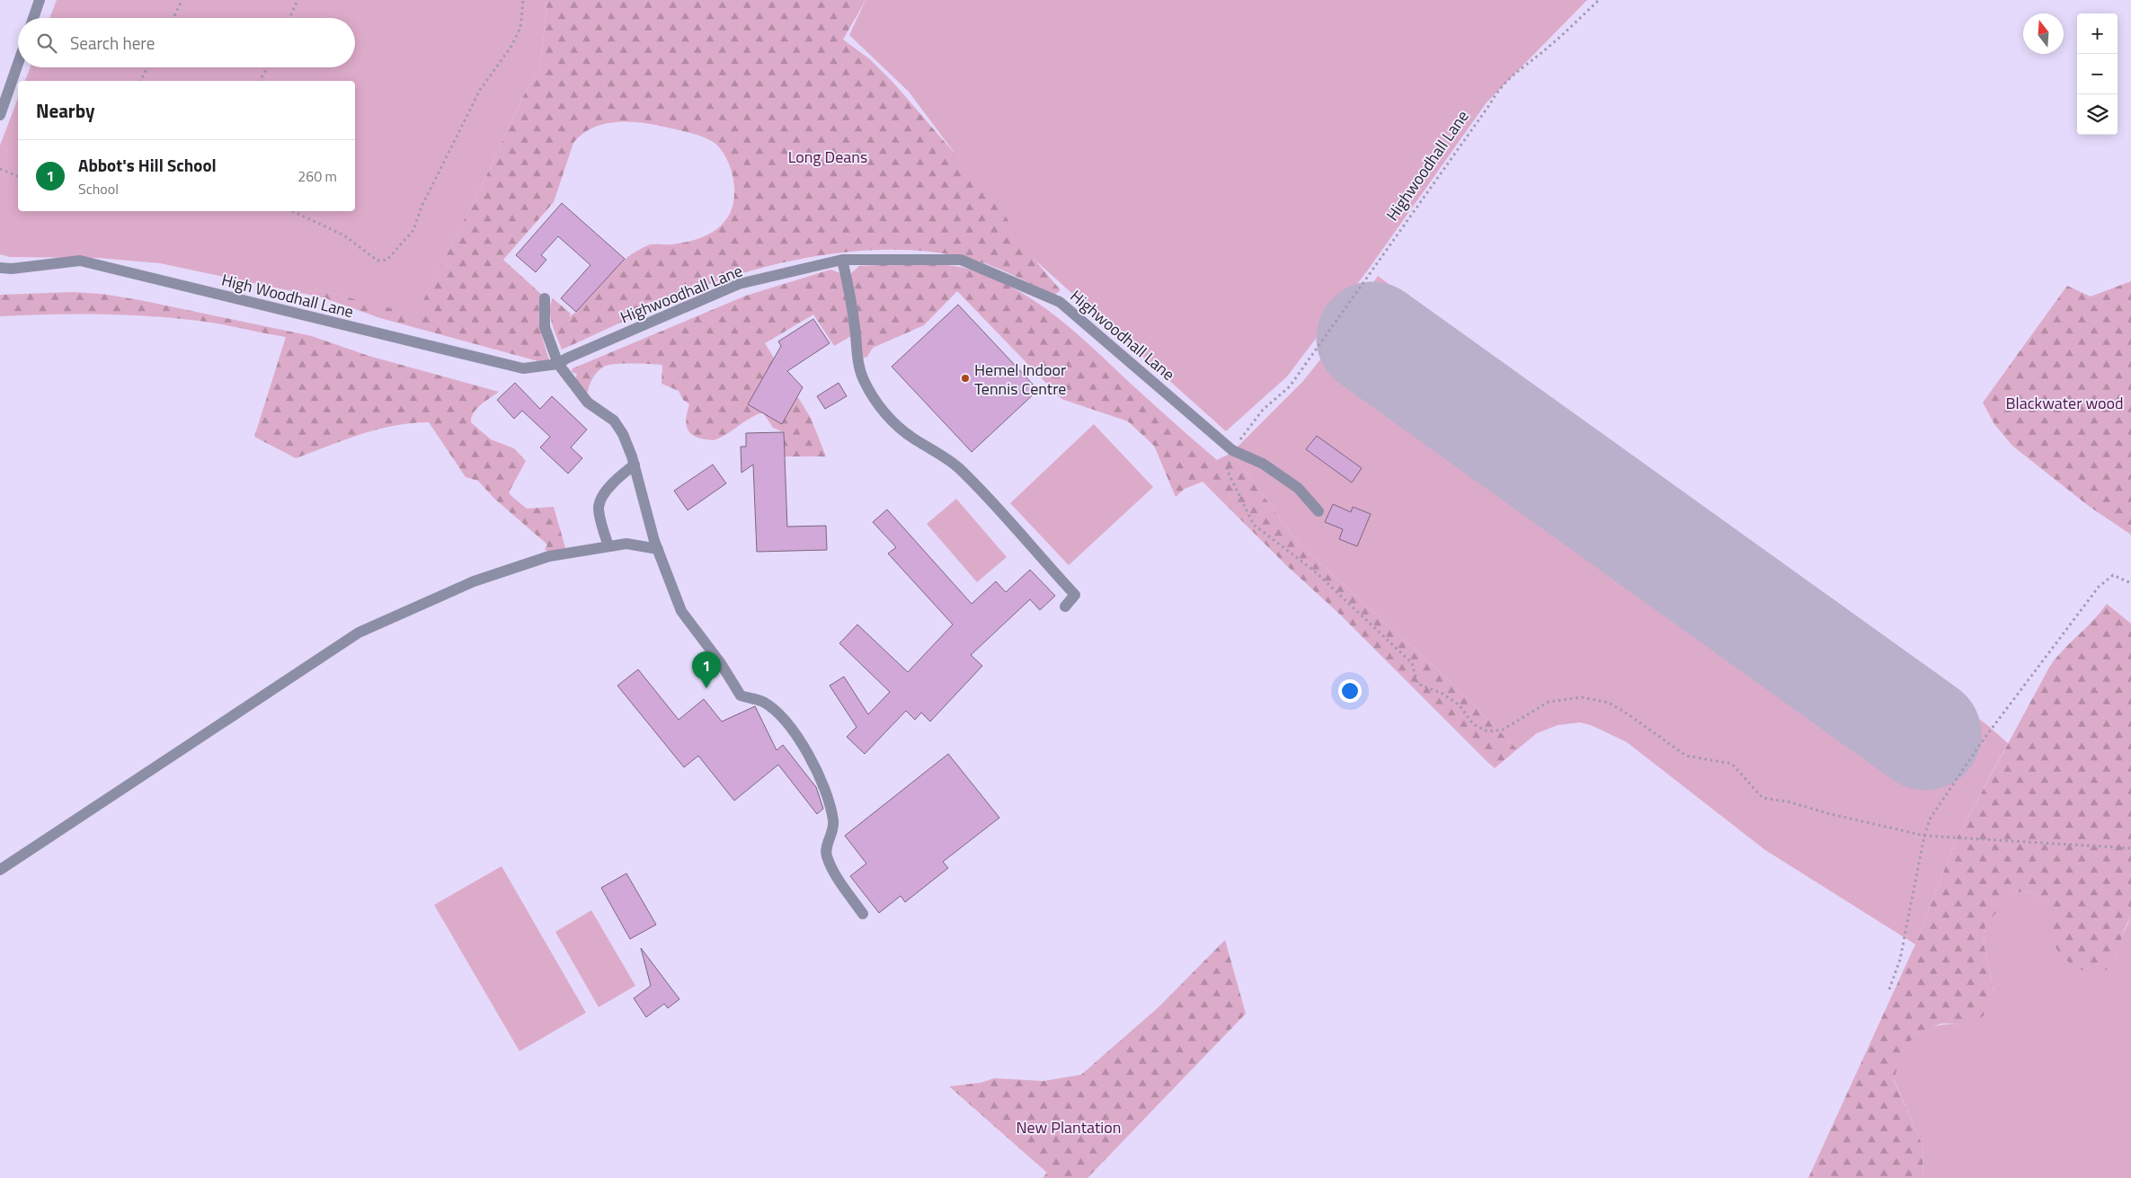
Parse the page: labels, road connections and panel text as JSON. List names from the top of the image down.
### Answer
{
  "streets": {
    "street": ["Highwoodhall Lane", "High Woodhall Lane"]
  },
  "crossings": [
    ["Highwoodhall Lane", "High Woodhall Lane"]
  ],
  "parks": ["Long Deans", "Blackwater wood", "New Plantation"],
  "places": ["Hemel Indoor Tennis Centre"],
  "north": "top",
  "page": {
    "map_buttons": ["+", "−"],
    "search": "Search here",
    "heading": "Nearby",
    "list": [
      {
        "mark": "1",
        "name": "Abbot's Hill School",
        "note": "School",
        "value": "260 m"
      }
    ],
    "pins": "1"
  }
}
